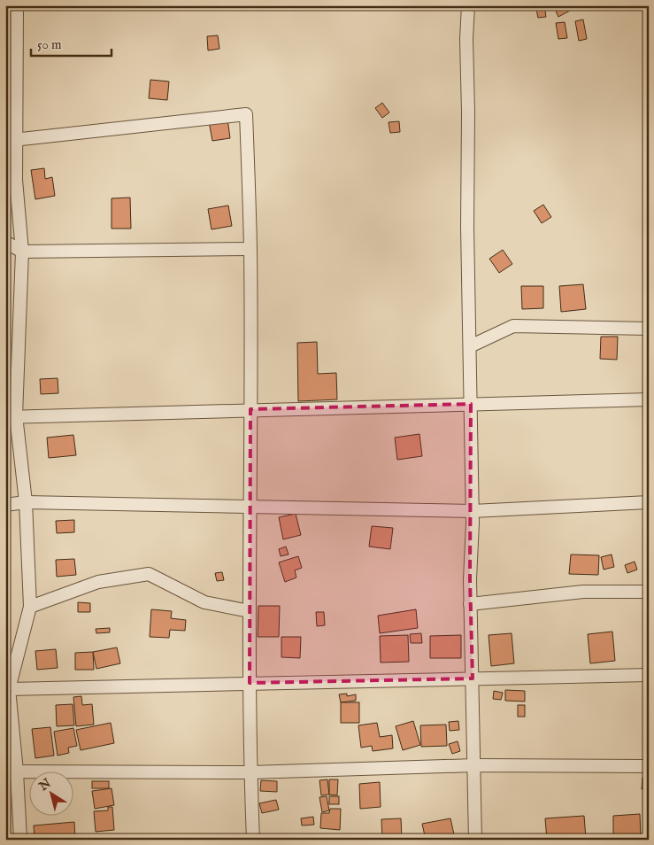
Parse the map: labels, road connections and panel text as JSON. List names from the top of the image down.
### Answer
{
  "scale_bar": "50 m",
  "north": "top left"
}
